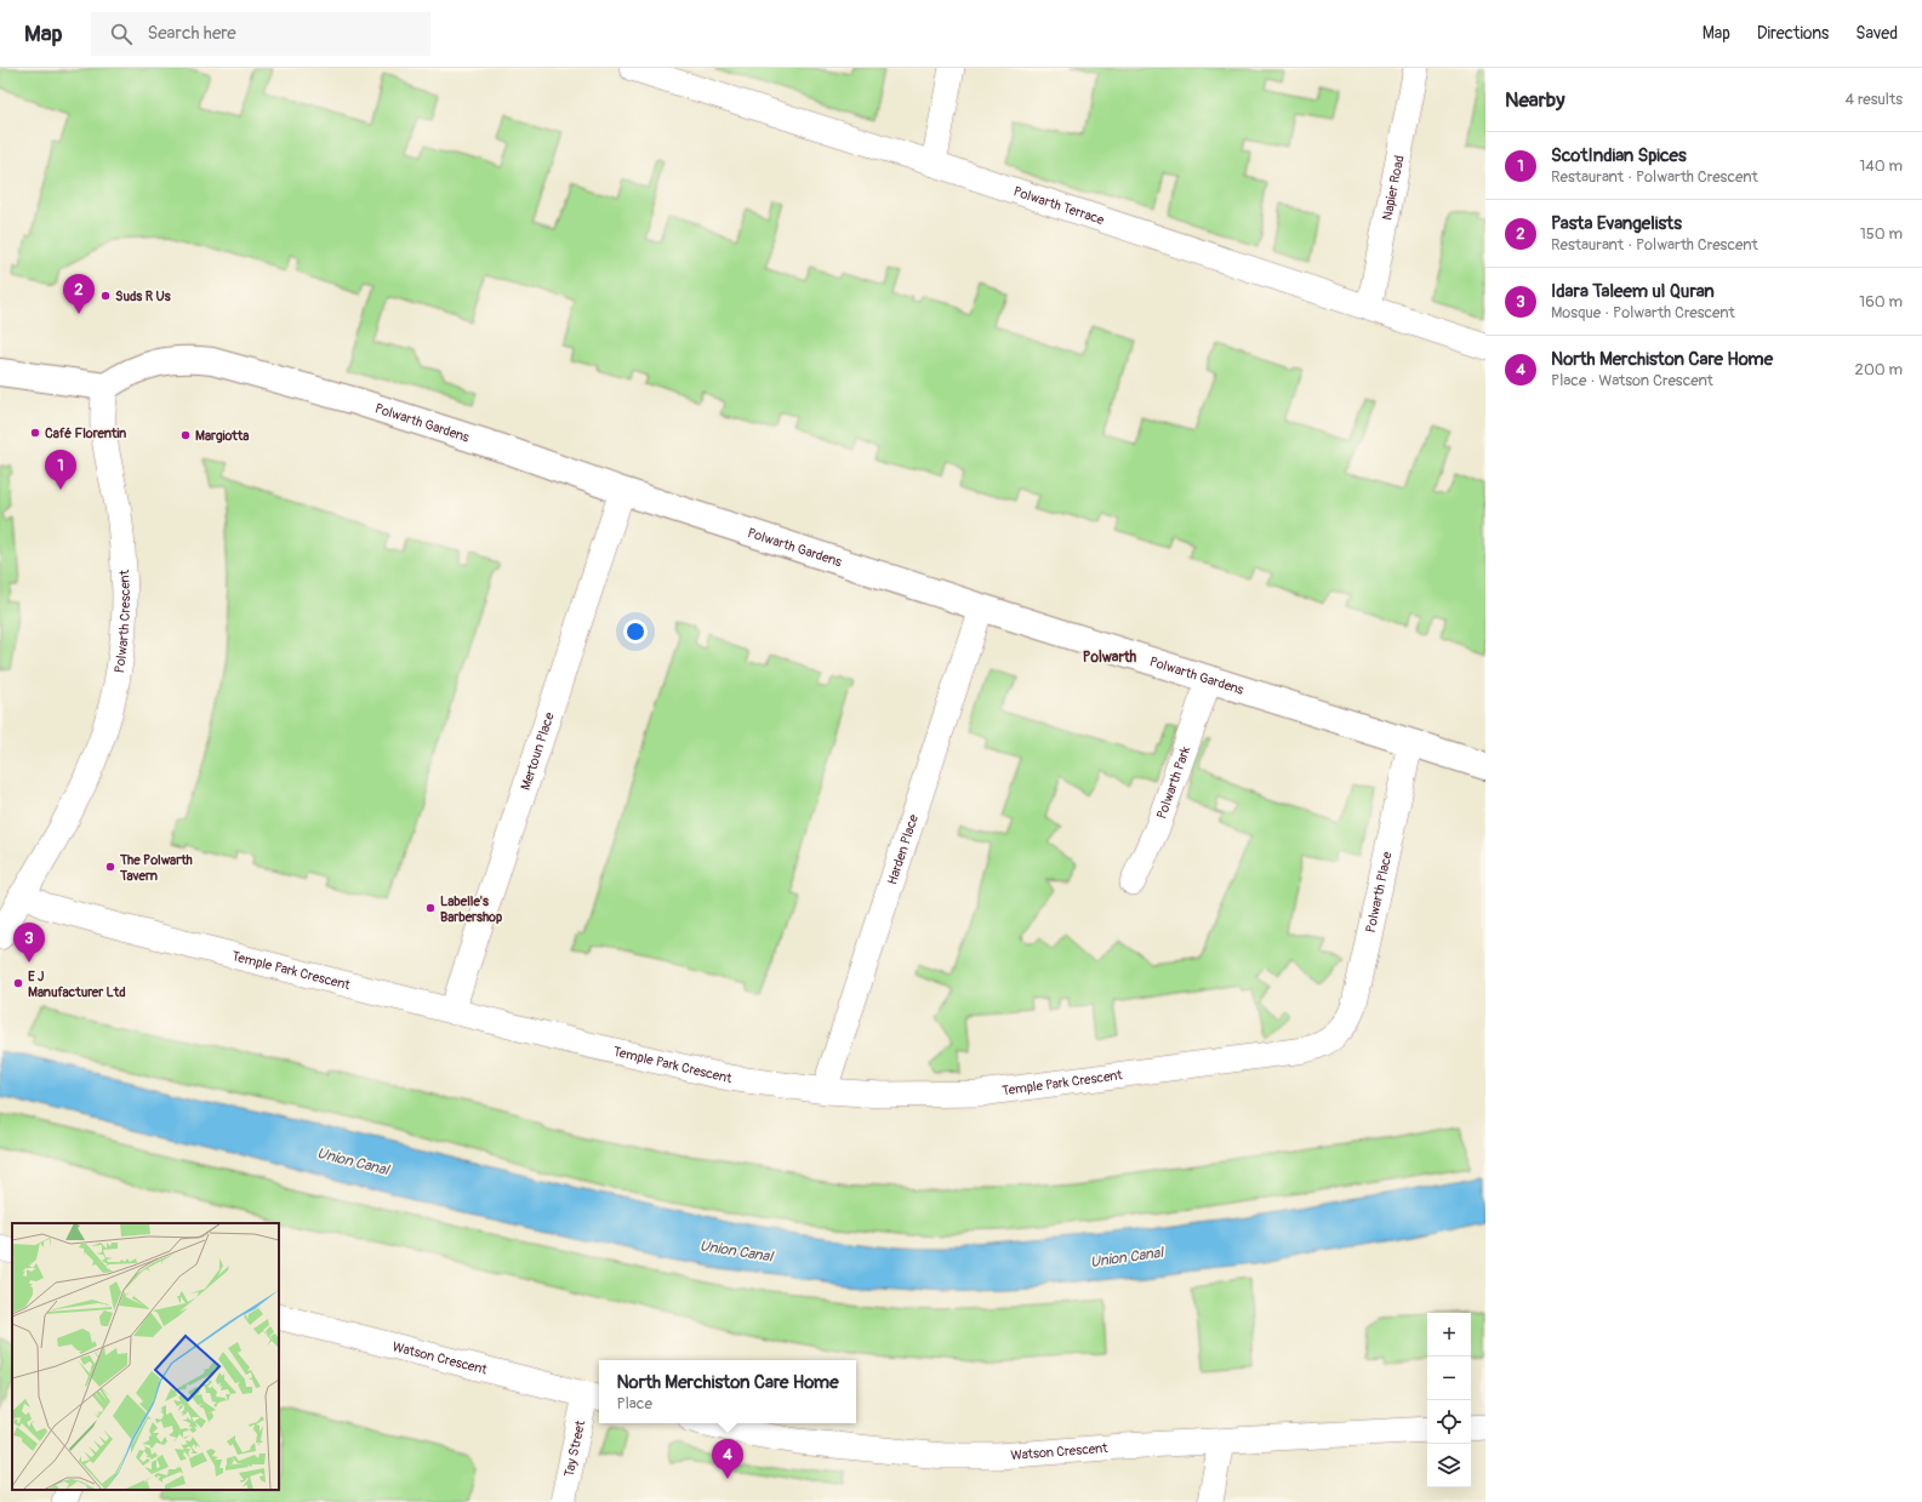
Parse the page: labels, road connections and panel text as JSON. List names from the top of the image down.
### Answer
{
  "streets": {
    "street": [
      "Napier Road",
      "Polwarth Terrace",
      "Polwarth Gardens",
      "Polwarth Crescent",
      "Mertoun Place",
      "Polwarth Park",
      "Harden Place",
      "Polwarth Place",
      "Temple Park Crescent",
      "Watson Crescent",
      "Tay Street"
    ]
  },
  "crossings": [
    ["Napier Road", "Polwarth Terrace"],
    ["Polwarth Gardens", "Polwarth Crescent"],
    ["Polwarth Gardens", "Mertoun Place"],
    ["Polwarth Gardens", "Polwarth Park"],
    ["Polwarth Gardens", "Harden Place"],
    ["Polwarth Gardens", "Polwarth Place"],
    ["Polwarth Crescent", "Temple Park Crescent"],
    ["Mertoun Place", "Temple Park Crescent"],
    ["Harden Place", "Temple Park Crescent"],
    ["Polwarth Place", "Temple Park Crescent"],
    ["Watson Crescent", "Tay Street"]
  ],
  "districts": ["Polwarth"],
  "water": ["Union Canal"],
  "places": [
    "Suds R Us",
    "Café Florentin",
    "Margiotta",
    "The Polwarth Tavern",
    "Labelle's Barbershop",
    "E J Manufacturer Ltd"
  ],
  "page": {
    "header": "Map",
    "search": "Search here",
    "nav": ["Map", "Directions", "Saved"],
    "heading": ["Nearby", "4 results"],
    "list": [
      {
        "mark": "1",
        "name": "ScotIndian Spices",
        "note": "Restaurant · Polwarth Crescent",
        "value": "140 m"
      },
      {
        "mark": "2",
        "name": "Pasta Evangelists",
        "note": "Restaurant · Polwarth Crescent",
        "value": "150 m"
      },
      {
        "mark": "3",
        "name": "Idara Taleem ul Quran",
        "note": "Mosque · Polwarth Crescent",
        "value": "160 m"
      },
      {
        "mark": "4",
        "name": "North Merchiston Care Home",
        "note": "Place · Watson Crescent",
        "value": "200 m"
      }
    ],
    "pins": [
      "2",
      "1",
      "3",
      "4"
    ],
    "map_buttons": ["+", "−"],
    "popup": ["North Merchiston Care Home", "Place"]
  }
}
